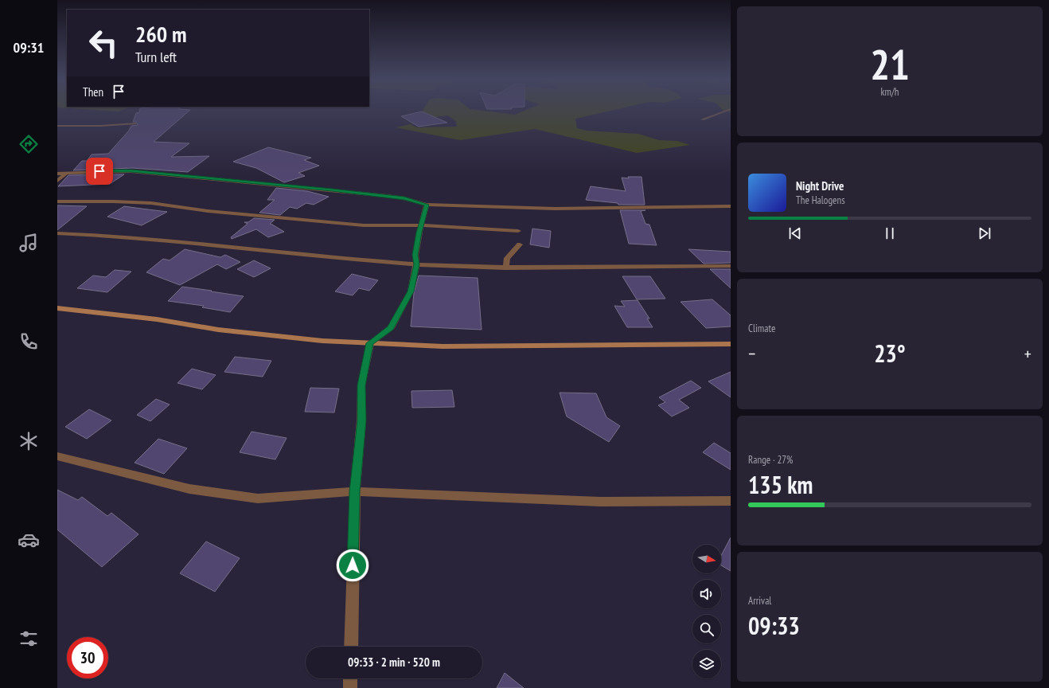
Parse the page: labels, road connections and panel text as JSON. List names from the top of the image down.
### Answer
{
  "north": "right",
  "page": {
    "tabs": "09:31",
    "tile": [
      ["21", "km/h"],
      "Climate",
      ["Range · 27%", "135 km"],
      ["Arrival", "09:33"]
    ],
    "turn": ["260 m", "Turn left"],
    "then": "Then",
    "song": ["Night Drive", "The Halogens"],
    "heat": ["−", "23°", "+"],
    "limit": "30",
    "trip": "09:33 · 2 min · 520 m"
  }
}
